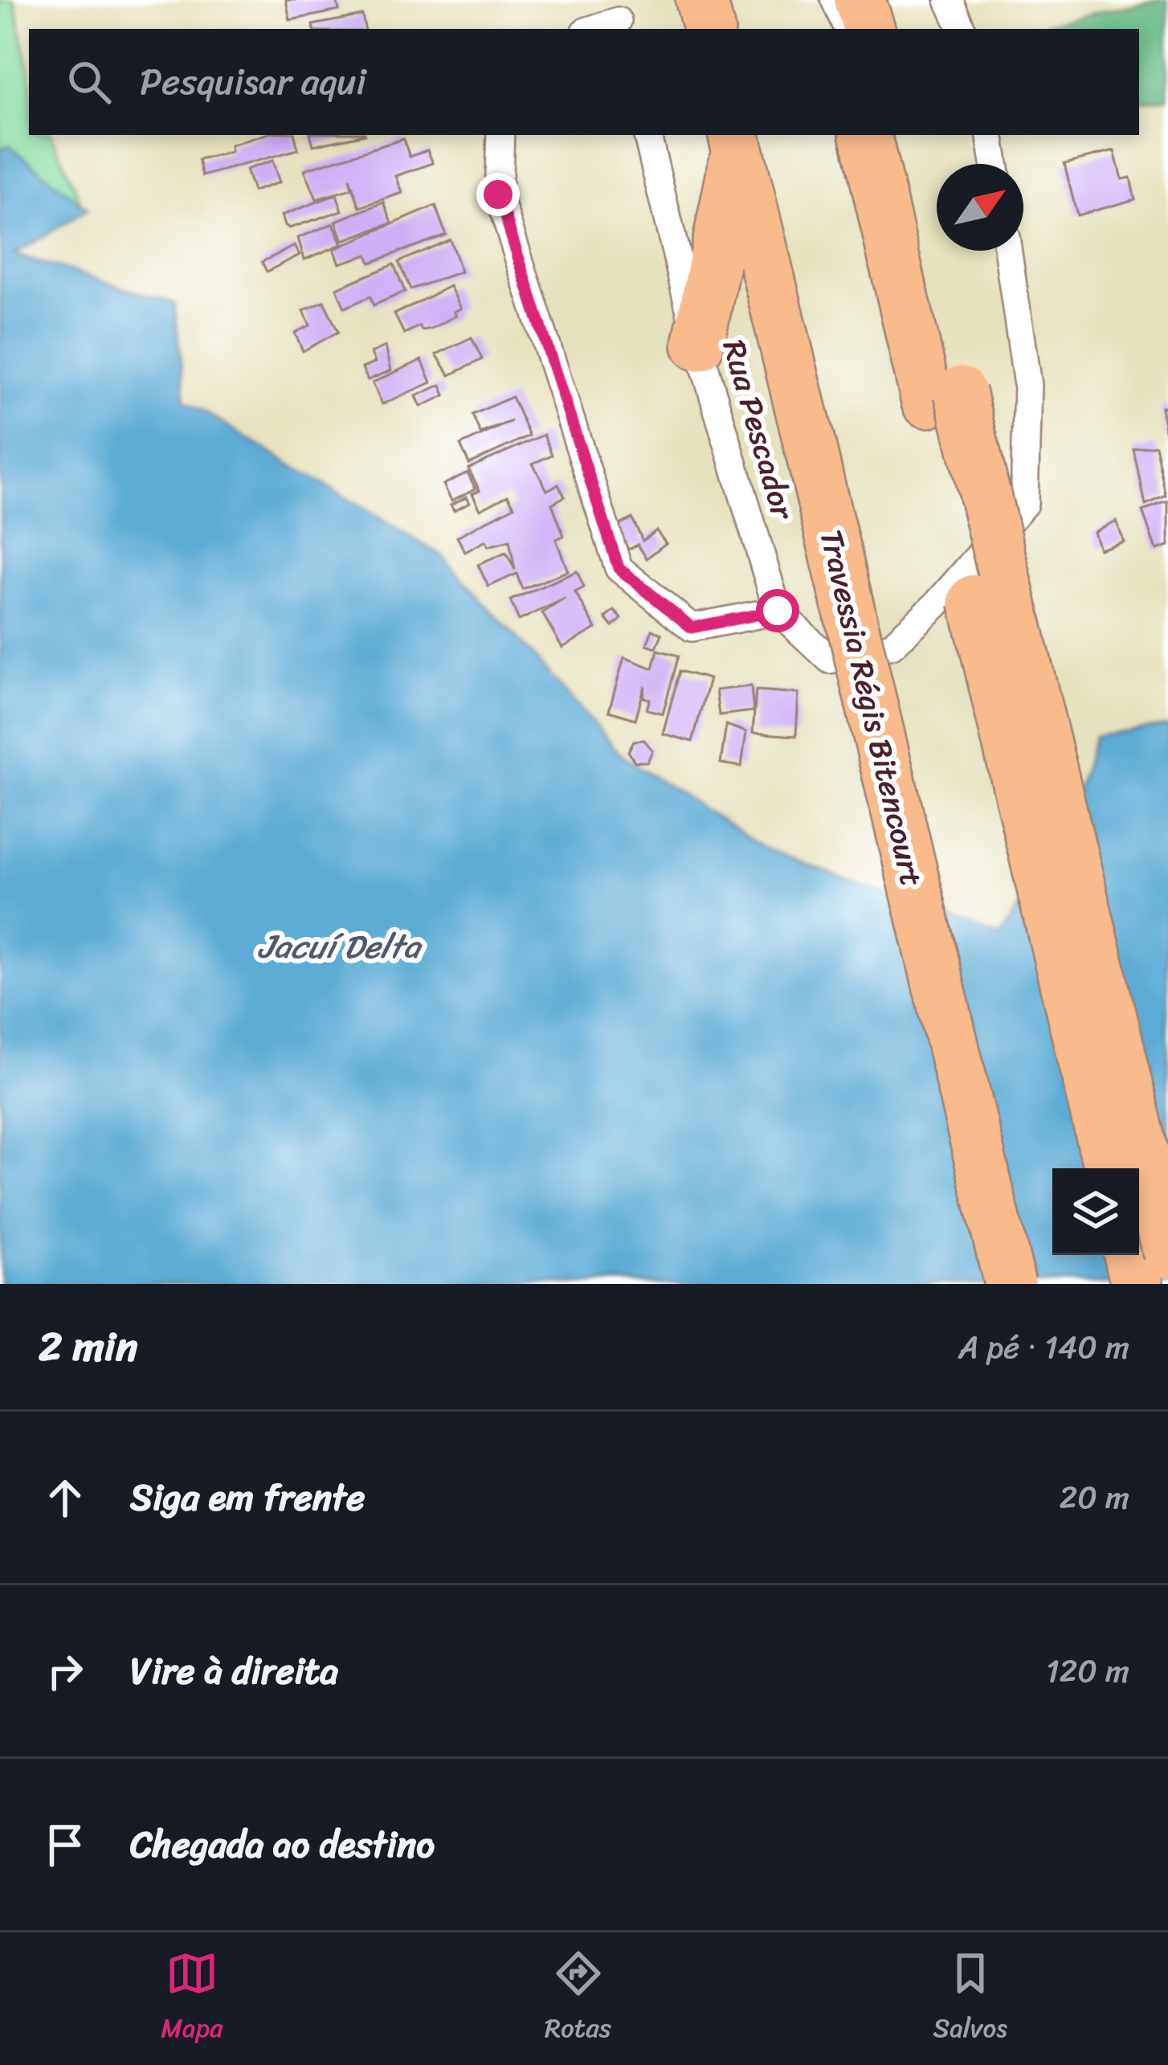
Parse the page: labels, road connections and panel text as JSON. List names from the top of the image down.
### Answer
{
  "streets": {
    "highway": ["Travessia Régis Bitencourt"],
    "street": ["Rua Pescador"]
  },
  "water": ["Jacuí Delta"],
  "north": "top right",
  "page": {
    "search": "Pesquisar aqui",
    "heading": ["2 min", "A pé · 140 m"],
    "list": [
      ["Siga em frente", "20 m"],
      ["Vire à direita", "120 m"],
      "Chegada ao destino"
    ],
    "nav": ["Mapa", "Rotas", "Salvos"]
  }
}
